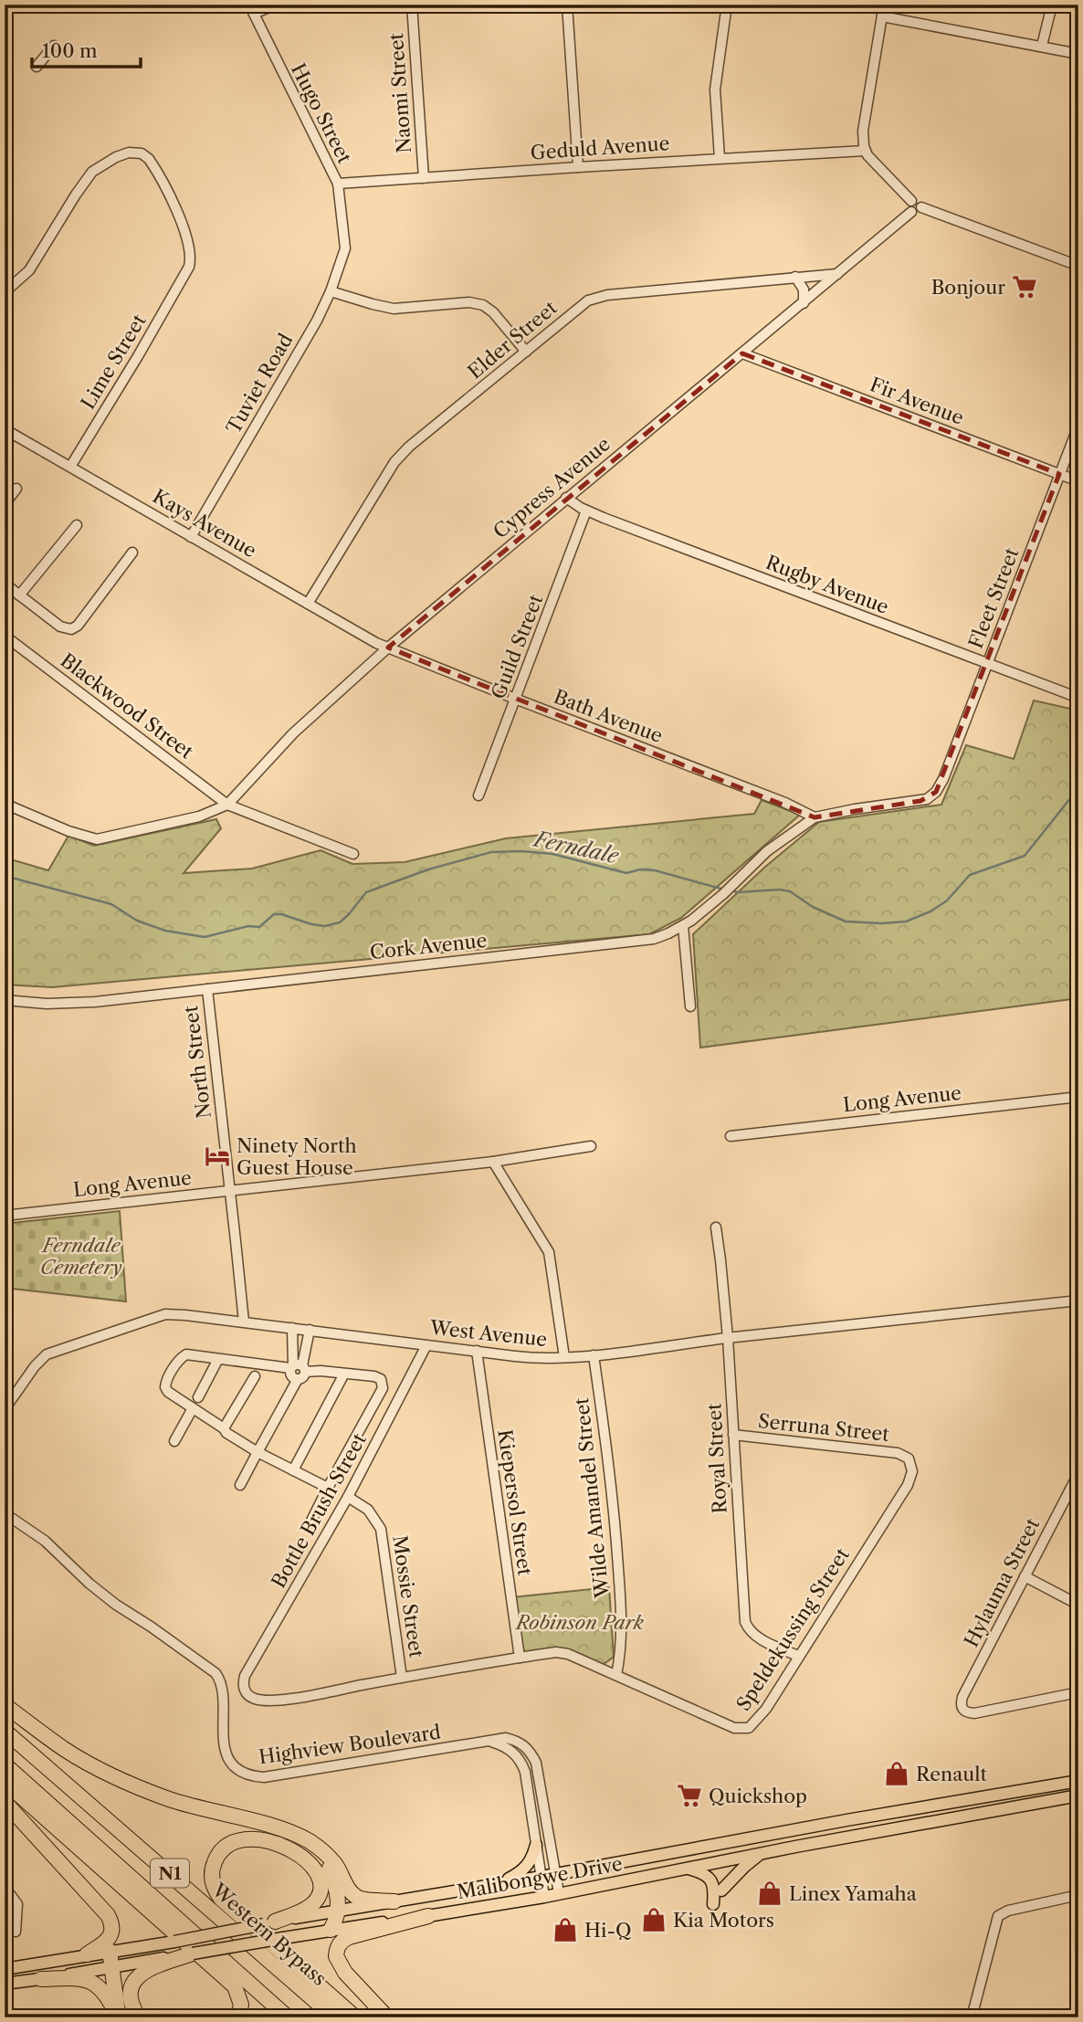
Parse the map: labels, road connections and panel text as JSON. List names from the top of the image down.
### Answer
{
  "streets": {
    "highway": ["N1", "Western Bypass"],
    "main road": ["Malibongwe Drive"],
    "street": [
      "Naomi Street",
      "Hugo Street",
      "Geduld Avenue",
      "Elder Street",
      "Lime Street",
      "Tuviet Road",
      "Fir Avenue",
      "Cypress Avenue",
      "Kays Avenue",
      "Rugby Avenue",
      "Fleet Street",
      "Guild Street",
      "Blackwood Street",
      "Bath Avenue",
      "Cork Avenue",
      "North Street",
      "Long Avenue",
      "West Avenue",
      "Serruna Street",
      "Royal Street",
      "Wilde Amandel Street",
      "Kiepersol Street",
      "Bottle Brush Street",
      "Hylauma Street",
      "Mossie Street",
      "Speldekussing Street",
      "Highview Boulevard"
    ]
  },
  "crossings": [
    ["Naomi Street", "Geduld Avenue"],
    ["Hugo Street", "Geduld Avenue"],
    ["Hugo Street", "Tuviet Road"],
    ["Elder Street", "Cypress Avenue"],
    ["Elder Street", "Kays Avenue"],
    ["Lime Street", "Kays Avenue"],
    ["Tuviet Road", "Kays Avenue"],
    ["Fir Avenue", "Cypress Avenue"],
    ["Fir Avenue", "Fleet Street"],
    ["Cypress Avenue", "Kays Avenue"],
    ["Cypress Avenue", "Rugby Avenue"],
    ["Cypress Avenue", "Blackwood Street"],
    ["Cypress Avenue", "Bath Avenue"],
    ["Kays Avenue", "Bath Avenue"],
    ["Rugby Avenue", "Fleet Street"],
    ["Rugby Avenue", "Guild Street"],
    ["Fleet Street", "Bath Avenue"],
    ["Fleet Street", "Cork Avenue"],
    ["Guild Street", "Bath Avenue"],
    ["Bath Avenue", "Cork Avenue"],
    ["Cork Avenue", "North Street"],
    ["North Street", "Long Avenue"],
    ["North Street", "West Avenue"],
    ["West Avenue", "Royal Street"],
    ["West Avenue", "Wilde Amandel Street"],
    ["West Avenue", "Kiepersol Street"],
    ["West Avenue", "Bottle Brush Street"],
    ["Serruna Street", "Royal Street"],
    ["Serruna Street", "Speldekussing Street"],
    ["Royal Street", "Speldekussing Street"],
    ["Wilde Amandel Street", "Speldekussing Street"],
    ["Kiepersol Street", "Speldekussing Street"],
    ["Bottle Brush Street", "Mossie Street"],
    ["Bottle Brush Street", "Speldekussing Street"],
    ["Mossie Street", "Speldekussing Street"],
    ["Highview Boulevard", "Malibongwe Drive"]
  ],
  "water": ["Ferndale"],
  "parks": ["Ferndale Cemetery", "Robinson Park"],
  "places": {
    "supermarket": ["Bonjour", "Quickshop"],
    "hotel": ["Ninety North Guest House"],
    "shop": [
      "Renault",
      "Linex Yamaha",
      "Kia Motors",
      "Hi-Q"
    ]
  },
  "scale_bar": "100 m"
}
